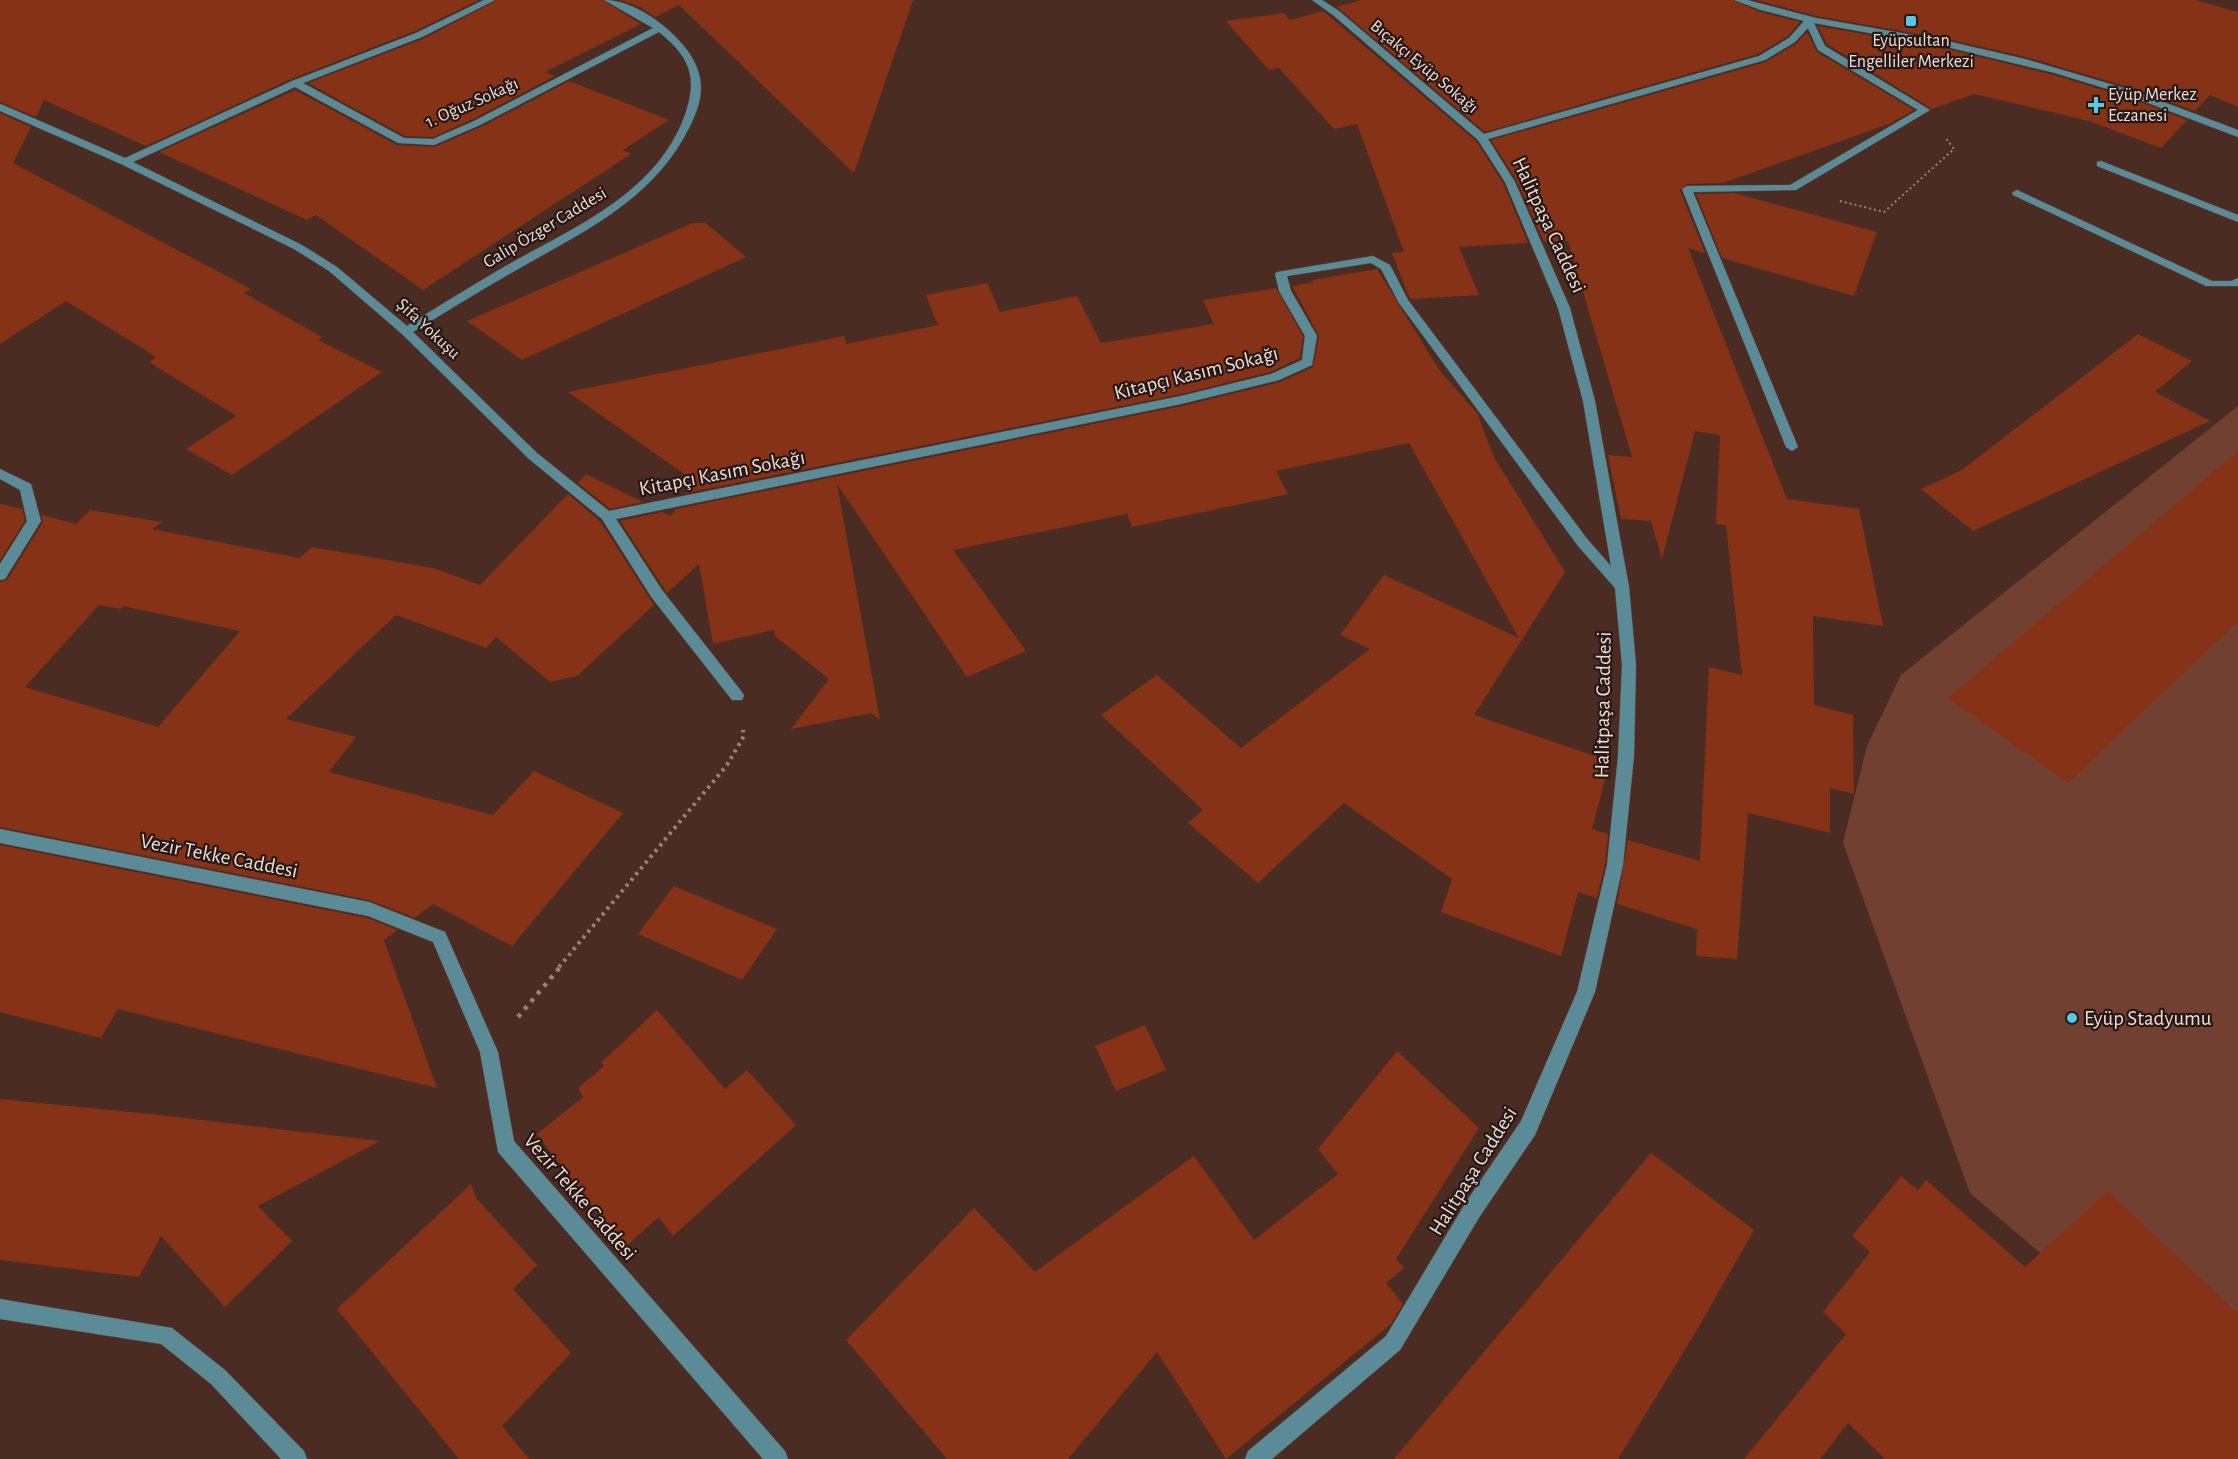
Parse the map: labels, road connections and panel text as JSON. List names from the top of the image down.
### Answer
{
  "streets": {
    "street": [
      "Bıçakçı Eyüp Sokağı",
      "1. Oğuz Sokağı",
      "Halitpaşa Caddesi",
      "Galip Özger Caddesi",
      "Şifa Yokuşu",
      "Kitapçı Kasım Sokağı",
      "Vezir Tekke Caddesi"
    ]
  },
  "crossings": [
    ["Bıçakçı Eyüp Sokağı", "Halitpaşa Caddesi"],
    ["1. Oğuz Sokağı", "Galip Özger Caddesi"],
    ["Halitpaşa Caddesi", "Kitapçı Kasım Sokağı"],
    ["Galip Özger Caddesi", "Şifa Yokuşu"],
    ["Şifa Yokuşu", "Kitapçı Kasım Sokağı"]
  ],
  "places": {
    "transit": ["Eyüpsultan Engelliler Merkezi"],
    "health": ["Eyüp Merkez Eczanesi"],
    "other": ["Eyüp Stadyumu"]
  }
}
